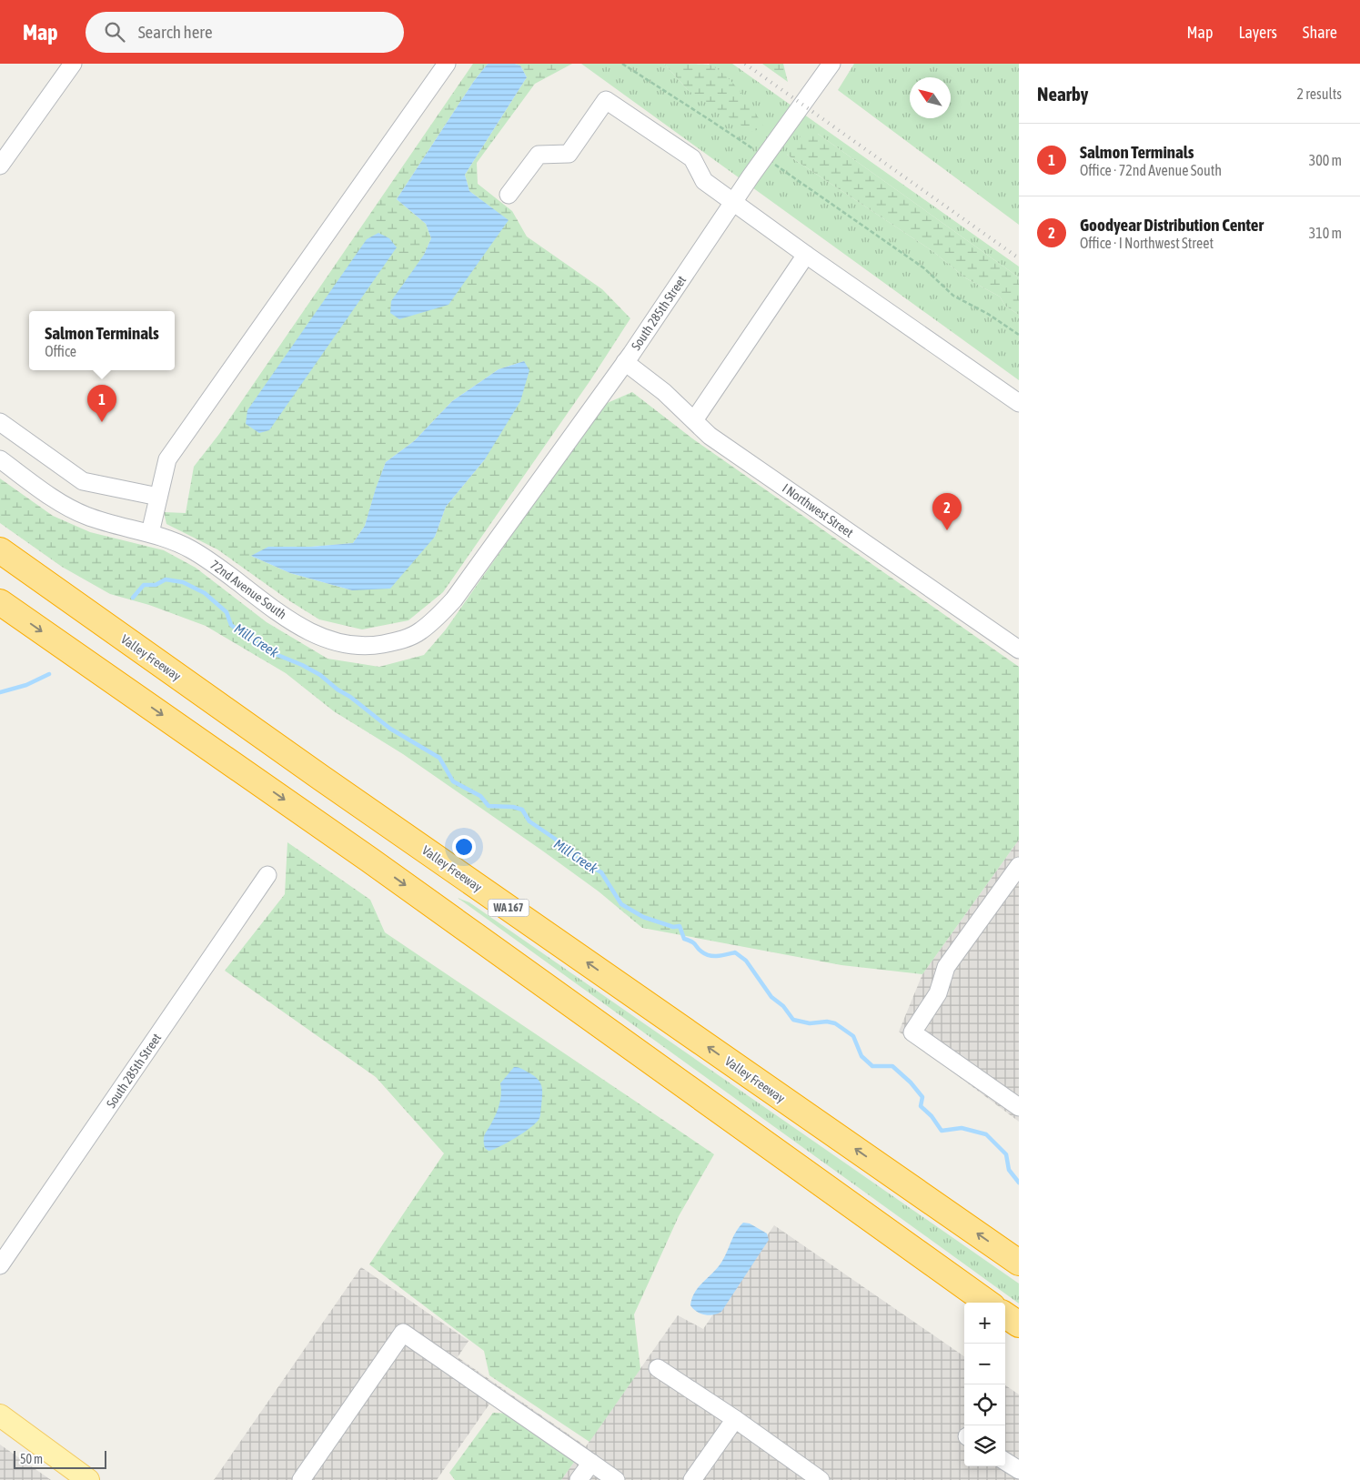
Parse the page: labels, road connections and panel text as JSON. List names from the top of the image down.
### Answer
{
  "streets": {
    "highway": ["Valley Freeway", "WA 167"],
    "street": ["South 285th Street", "I Northwest Street", "72nd Avenue South"]
  },
  "crossings": [
    ["South 285th Street", "I Northwest Street"],
    ["South 285th Street", "72nd Avenue South"]
  ],
  "water": ["Mill Creek"],
  "scale_bar": "50 m",
  "north": "top left",
  "page": {
    "header": "Map",
    "search": "Search here",
    "nav": ["Map", "Layers", "Share"],
    "heading": ["Nearby", "2 results"],
    "list": [
      {
        "mark": "1",
        "name": "Salmon Terminals",
        "note": "Office · 72nd Avenue South",
        "value": "300 m"
      },
      {
        "mark": "2",
        "name": "Goodyear Distribution Center",
        "note": "Office · I Northwest Street",
        "value": "310 m"
      }
    ],
    "popup": ["Salmon Terminals", "Office"],
    "pins": ["1", "2"],
    "map_buttons": ["+", "−"],
    "scale": "50 m"
  }
}
